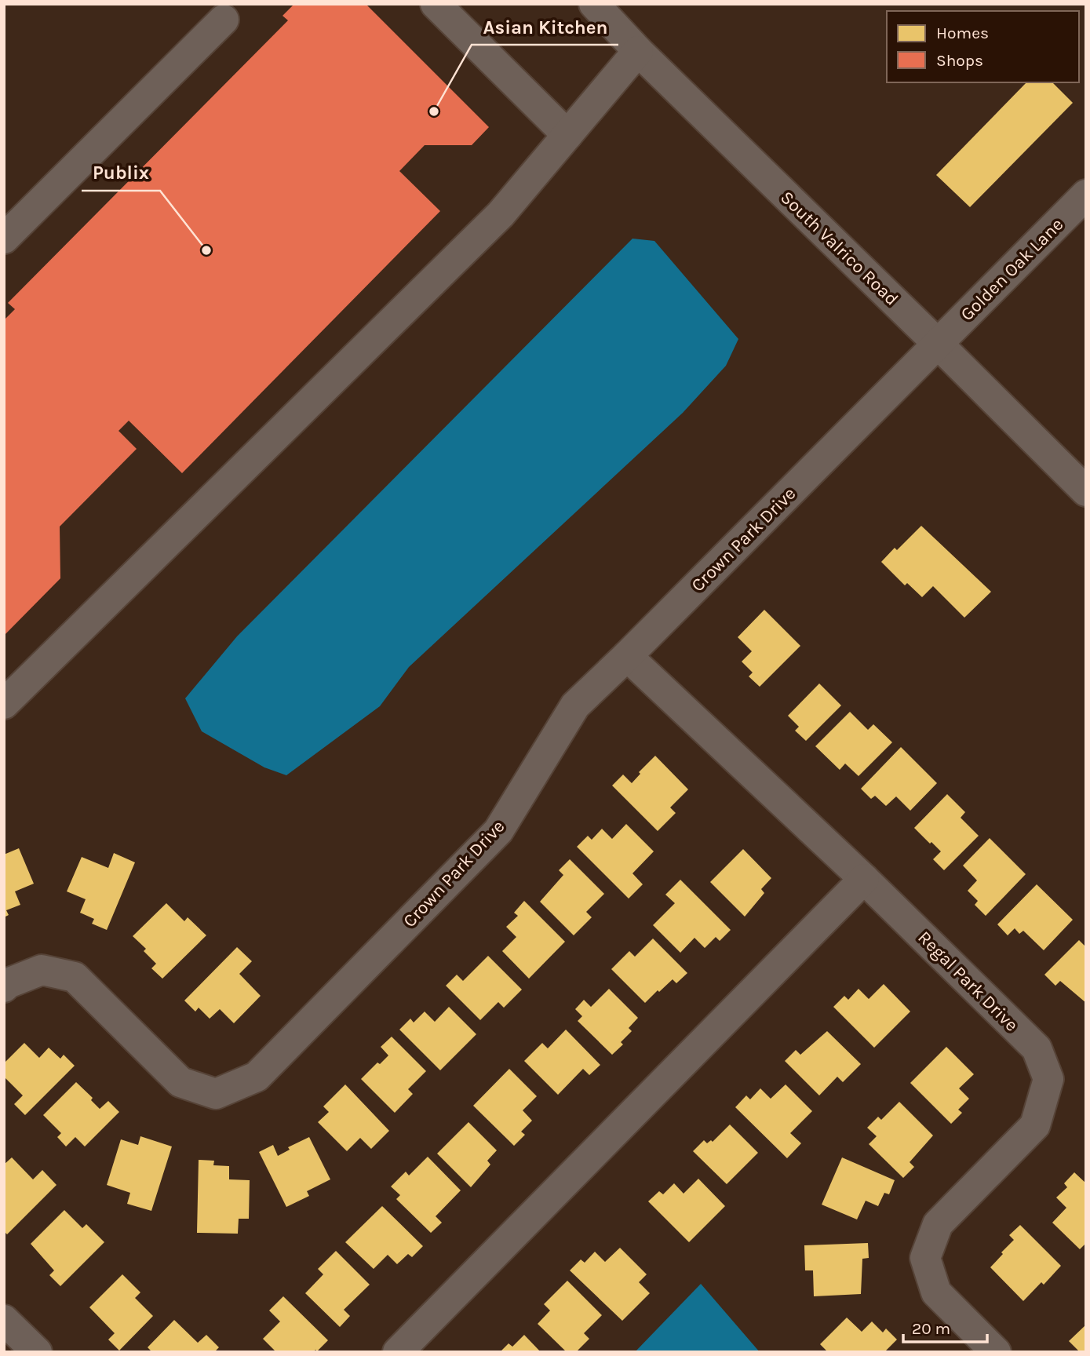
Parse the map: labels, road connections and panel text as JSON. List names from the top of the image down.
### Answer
{
  "streets": {
    "street": [
      "South Valrico Road",
      "Golden Oak Lane",
      "Crown Park Drive",
      "Regal Park Drive"
    ]
  },
  "crossings": [
    ["South Valrico Road", "Golden Oak Lane"],
    ["South Valrico Road", "Crown Park Drive"],
    ["Golden Oak Lane", "Crown Park Drive"],
    ["Crown Park Drive", "Regal Park Drive"]
  ],
  "places": ["Asian Kitchen", "Publix"],
  "legend": ["Homes", "Shops"],
  "scale_bar": "20 m"
}
